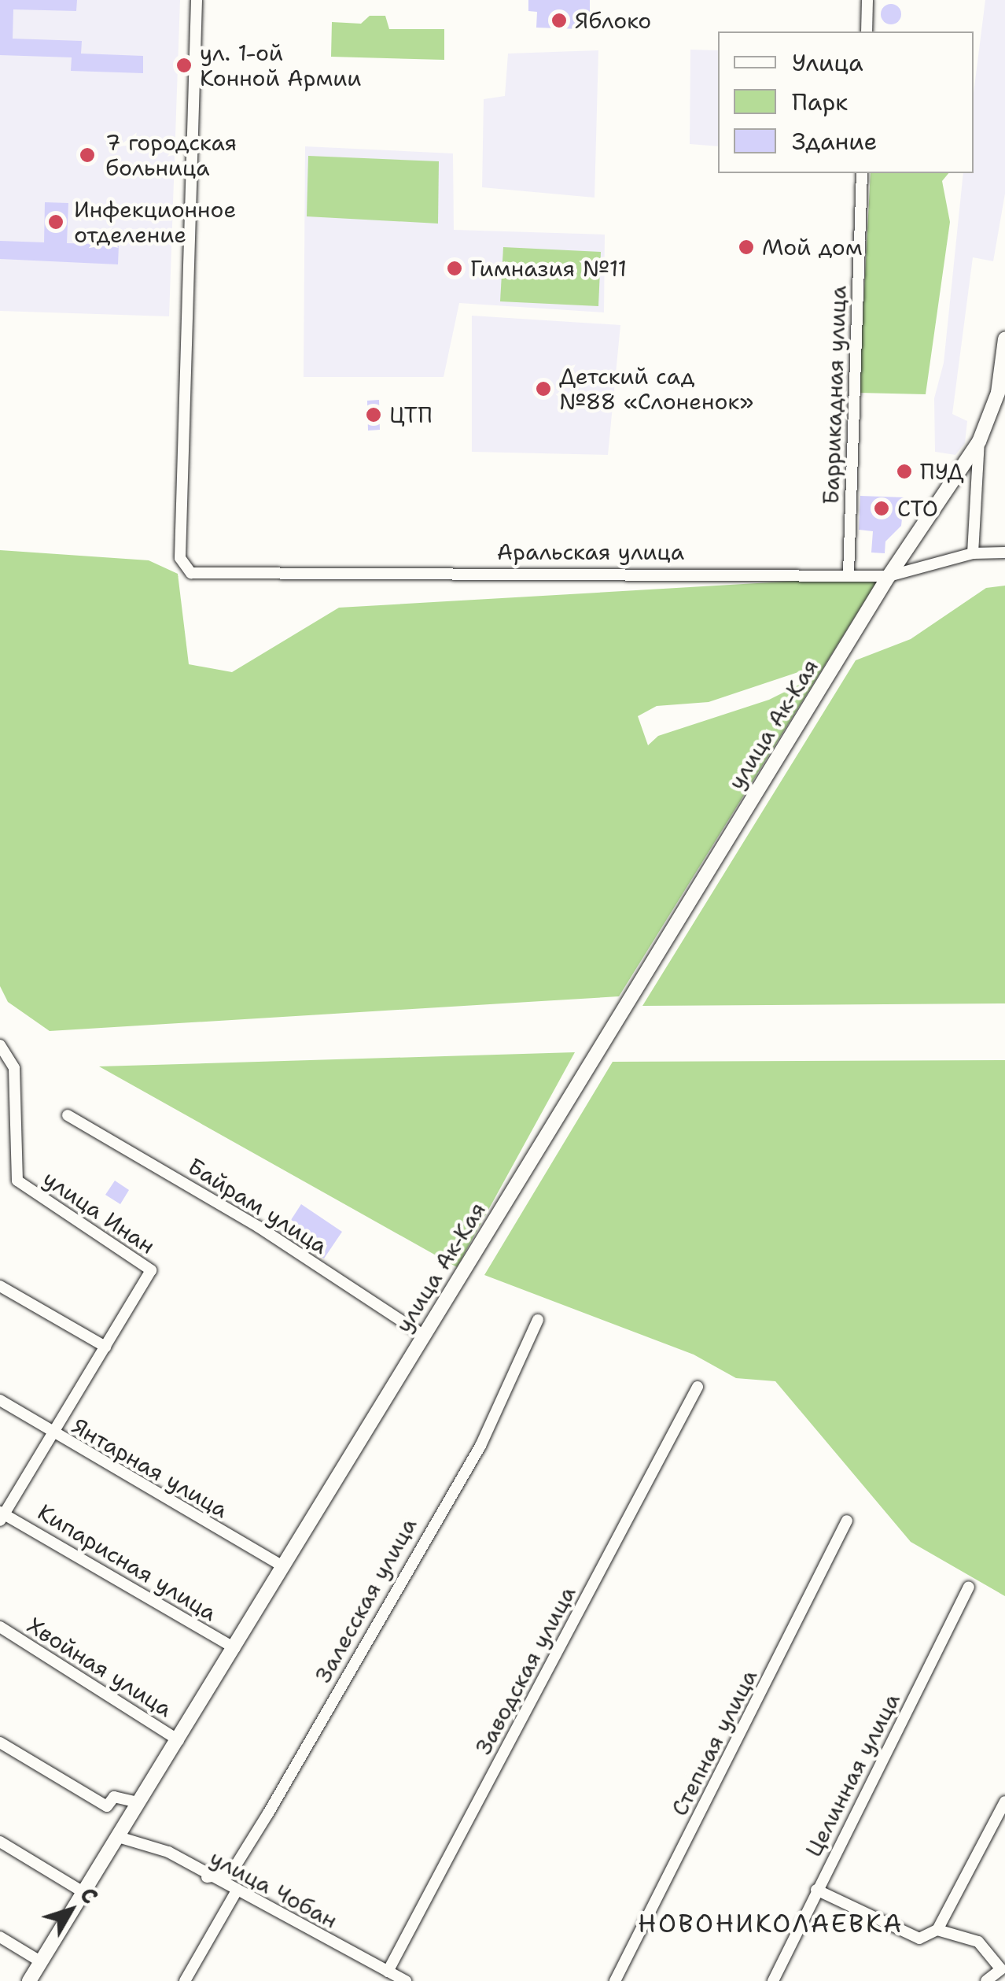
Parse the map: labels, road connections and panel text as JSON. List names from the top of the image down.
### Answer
{
  "streets": {
    "main road": ["улица Ак-Кая"],
    "street": [
      "Баррикадная улица",
      "Аральская улица",
      "Байрам улица",
      "улица Инан",
      "Янтарная улица",
      "Кипарисная улица",
      "Залесская улица",
      "Хвойная улица",
      "Заводская улица",
      "Степная улица",
      "Целинная улица",
      "улица Чобан"
    ]
  },
  "crossings": [
    ["Баррикадная улица", "Аральская улица"],
    ["Аральская улица", "улица Ак-Кая"],
    ["улица Ак-Кая", "Байрам улица"],
    ["улица Ак-Кая", "Янтарная улица"],
    ["улица Ак-Кая", "Кипарисная улица"],
    ["улица Ак-Кая", "Хвойная улица"],
    ["улица Ак-Кая", "улица Чобан"],
    ["улица Инан", "Янтарная улица"],
    ["улица Инан", "Кипарисная улица"],
    ["Залесская улица", "улица Чобан"],
    ["Заводская улица", "улица Чобан"]
  ],
  "districts": ["НОВОНИКОЛАЕВКА"],
  "places": [
    "Яблоко",
    "ул. 1-ой Конной Армии",
    "7 городская больница",
    "Инфекционное отделение",
    "Мой дом",
    "Гимназия №11",
    "Детский сад №88 «Слоненок»",
    "ЦТП",
    "ПУД",
    "СТО"
  ],
  "legend": ["Улица", "Парк", "Здание"],
  "north": "top right"
}
